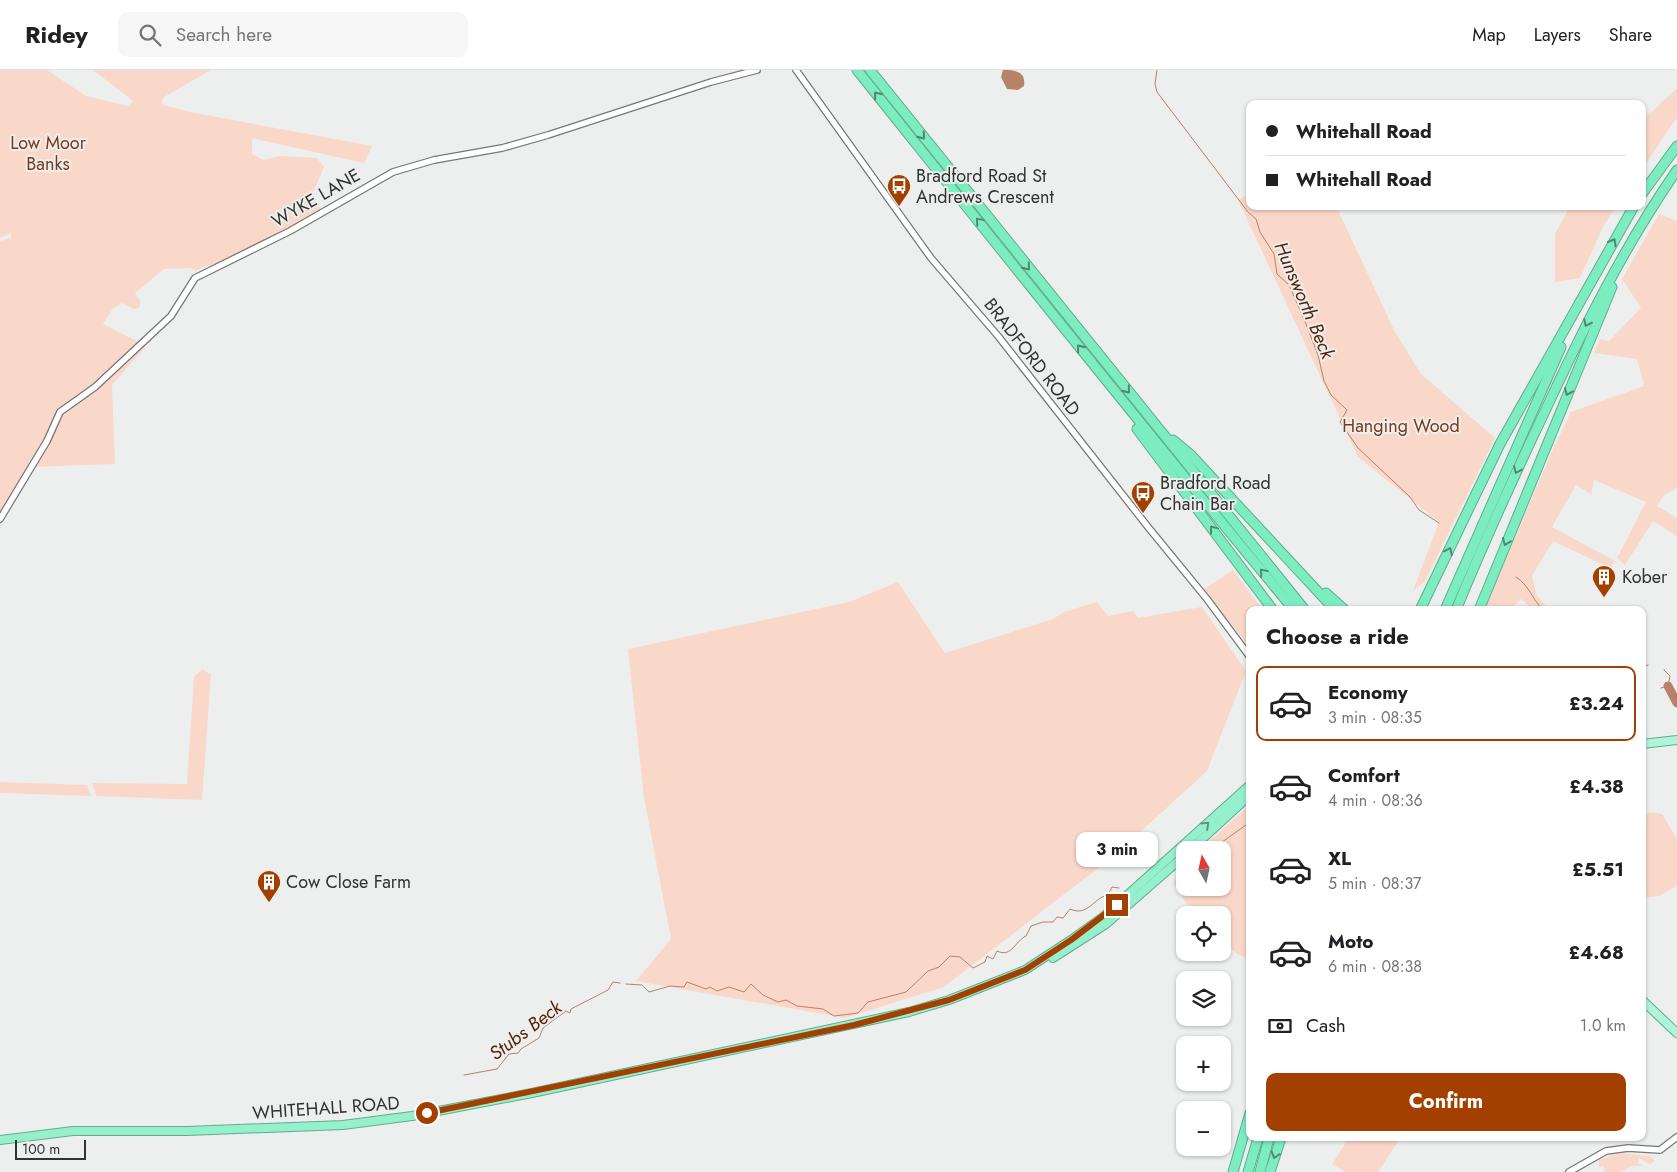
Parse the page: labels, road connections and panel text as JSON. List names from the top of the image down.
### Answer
{
  "streets": {
    "highway": ["WHITEHALL ROAD"],
    "street": ["WYKE LANE", "BRADFORD ROAD"]
  },
  "water": ["Hunsworth Beck", "Stubs Beck"],
  "parks": ["Low Moor Banks", "Hanging Wood"],
  "places": {
    "bus stop": ["Bradford Road St Andrews Crescent", "Bradford Road Chain Bar"],
    "building": ["Kober", "Cow Close Farm"]
  },
  "scale_bar": "100 m",
  "north": "top",
  "page": {
    "header": "Ridey",
    "search": "Search here",
    "nav": ["Map", "Layers", "Share"],
    "banner": ["Whitehall Road", "Whitehall Road"],
    "heading": "Choose a ride",
    "list": [
      {
        "name": "Economy",
        "note": "3 min · 08:35",
        "value": "£3.24"
      },
      {
        "name": "Comfort",
        "note": "4 min · 08:36",
        "value": "£4.38"
      },
      {
        "name": "XL",
        "note": "5 min · 08:37",
        "value": "£5.51"
      },
      {
        "name": "Moto",
        "note": "6 min · 08:38",
        "value": "£4.68"
      }
    ],
    "bubble": "3 min",
    "map_buttons": ["+", "−"],
    "pay": ["Cash", "1.0 km"],
    "buttons": "Confirm",
    "scale": "100 m"
  }
}
